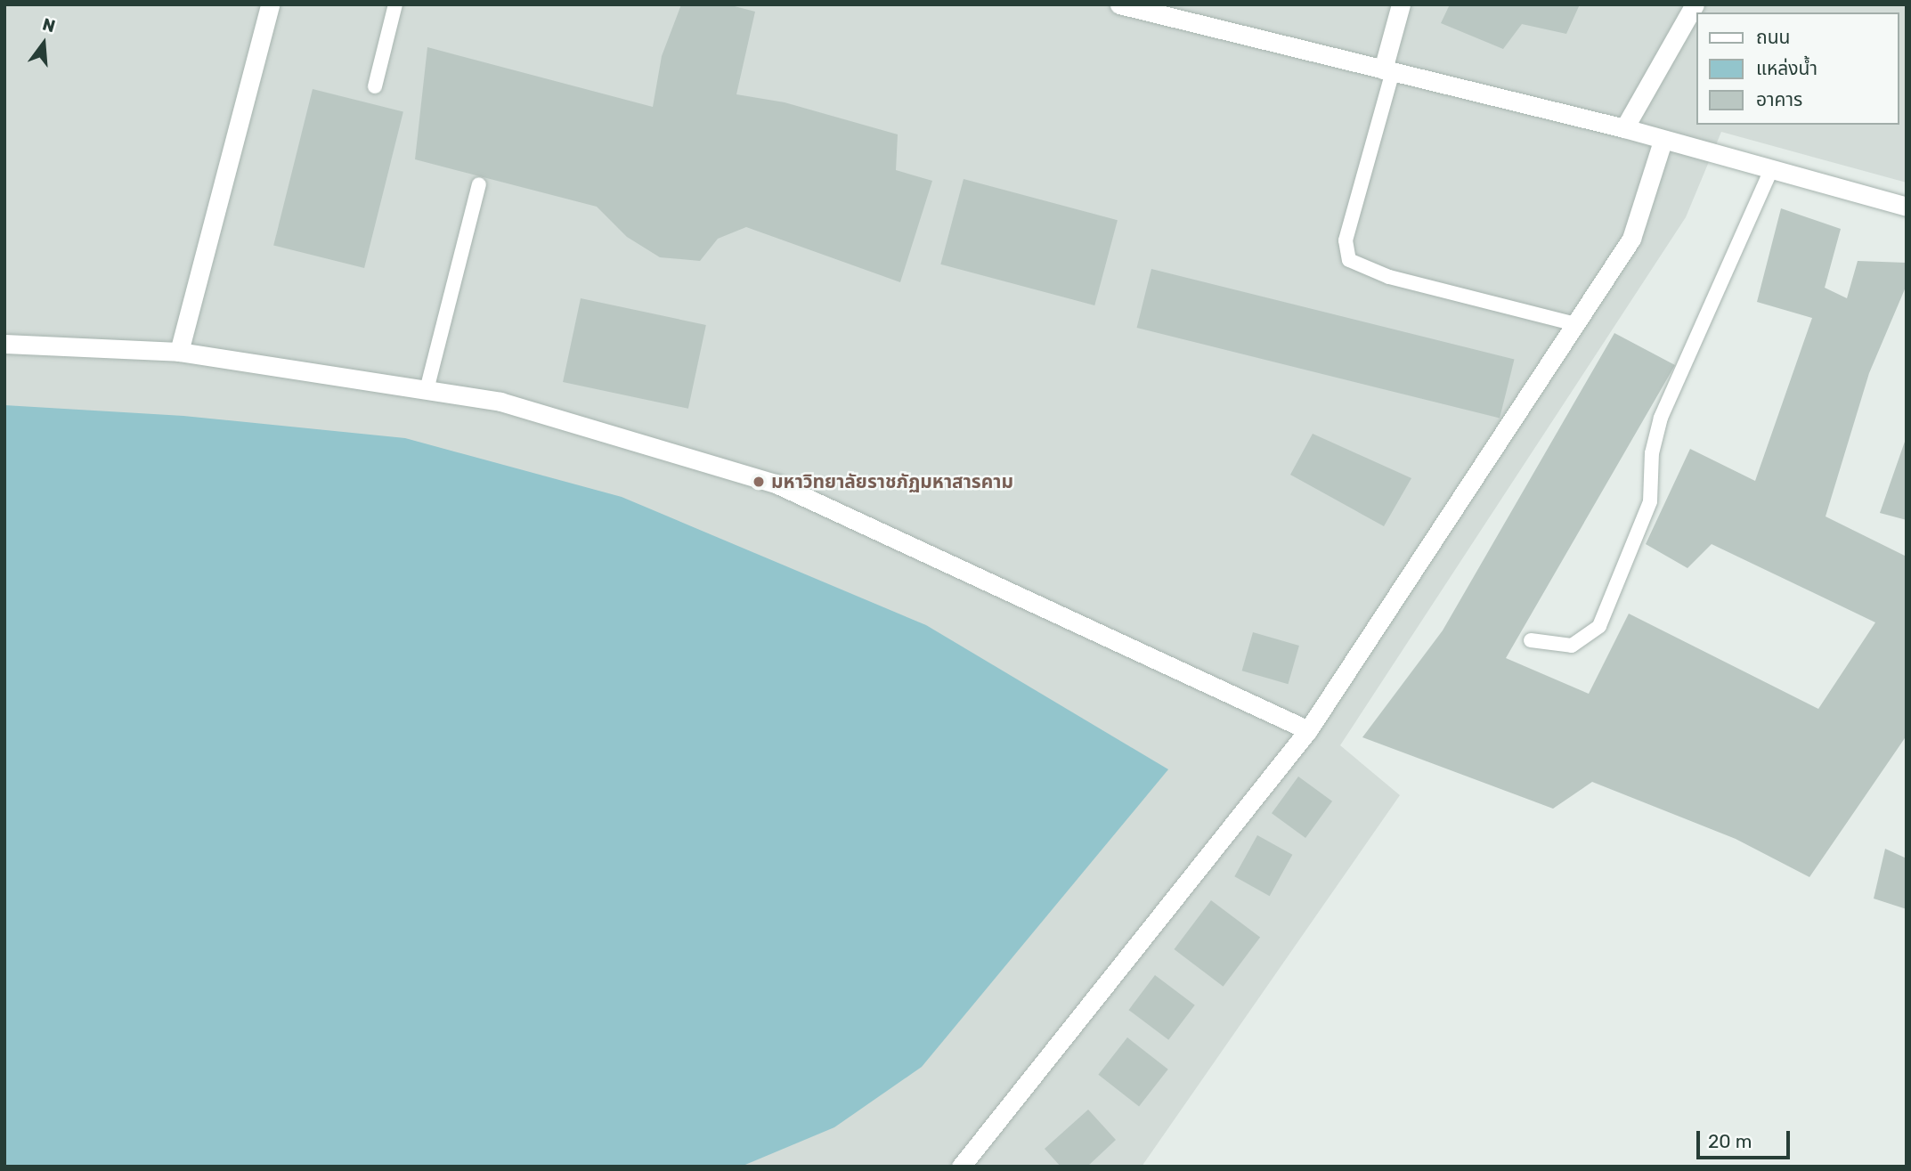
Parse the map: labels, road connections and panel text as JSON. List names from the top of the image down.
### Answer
{
  "places": ["มหาวิทยาลัยราชภัฏมหาสารคาม"],
  "legend": ["ถนน", "แหล่งน้ำ", "อาคาร"],
  "scale_bar": "20 m",
  "north": "top"
}
